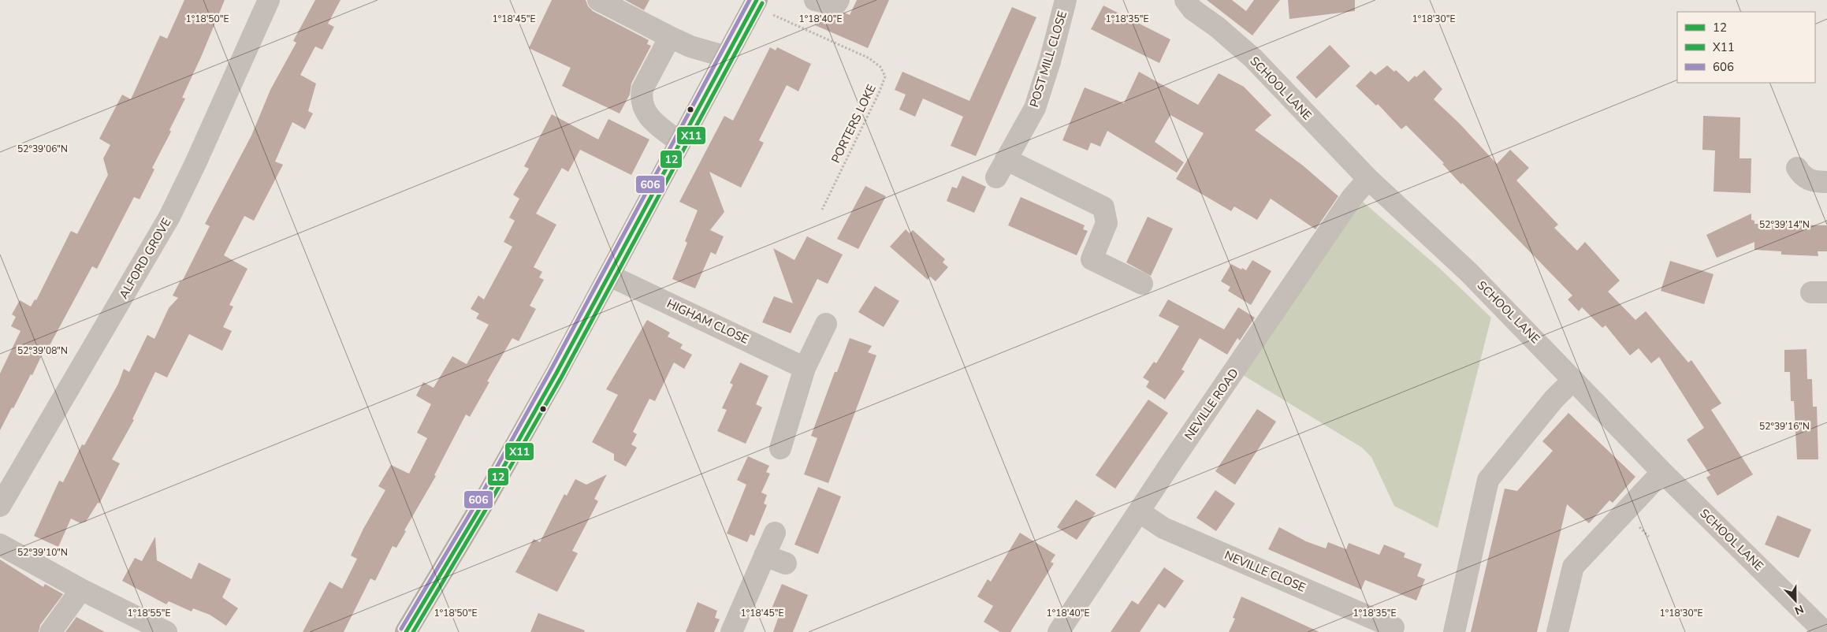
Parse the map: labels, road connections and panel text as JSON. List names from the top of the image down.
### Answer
{
  "streets": {
    "street": [
      "POST MILL CLOSE",
      "SCHOOL LANE",
      "ALFORD GROVE",
      "HIGHAM CLOSE",
      "NEVILLE ROAD",
      "NEVILLE CLOSE"
    ],
    "path": ["PORTERS LOKE"]
  },
  "crossings": [
    ["SCHOOL LANE", "NEVILLE ROAD"],
    ["NEVILLE ROAD", "NEVILLE CLOSE"]
  ],
  "lines": ["transit line 12", "transit line 606", "transit line X11"],
  "legend": ["12", "X11", "606"],
  "north": "bottom",
  "coordinates": [
    "1°18'50\"E",
    "1°18'45\"E",
    "1°18'40\"E",
    "1°18'35\"E",
    "1°18'30\"E",
    "52°39'06\"N",
    "52°39'14\"N",
    "52°39'08\"N",
    "52°39'16\"N",
    "52°39'10\"N",
    "1°18'55\"E"
  ]
}
